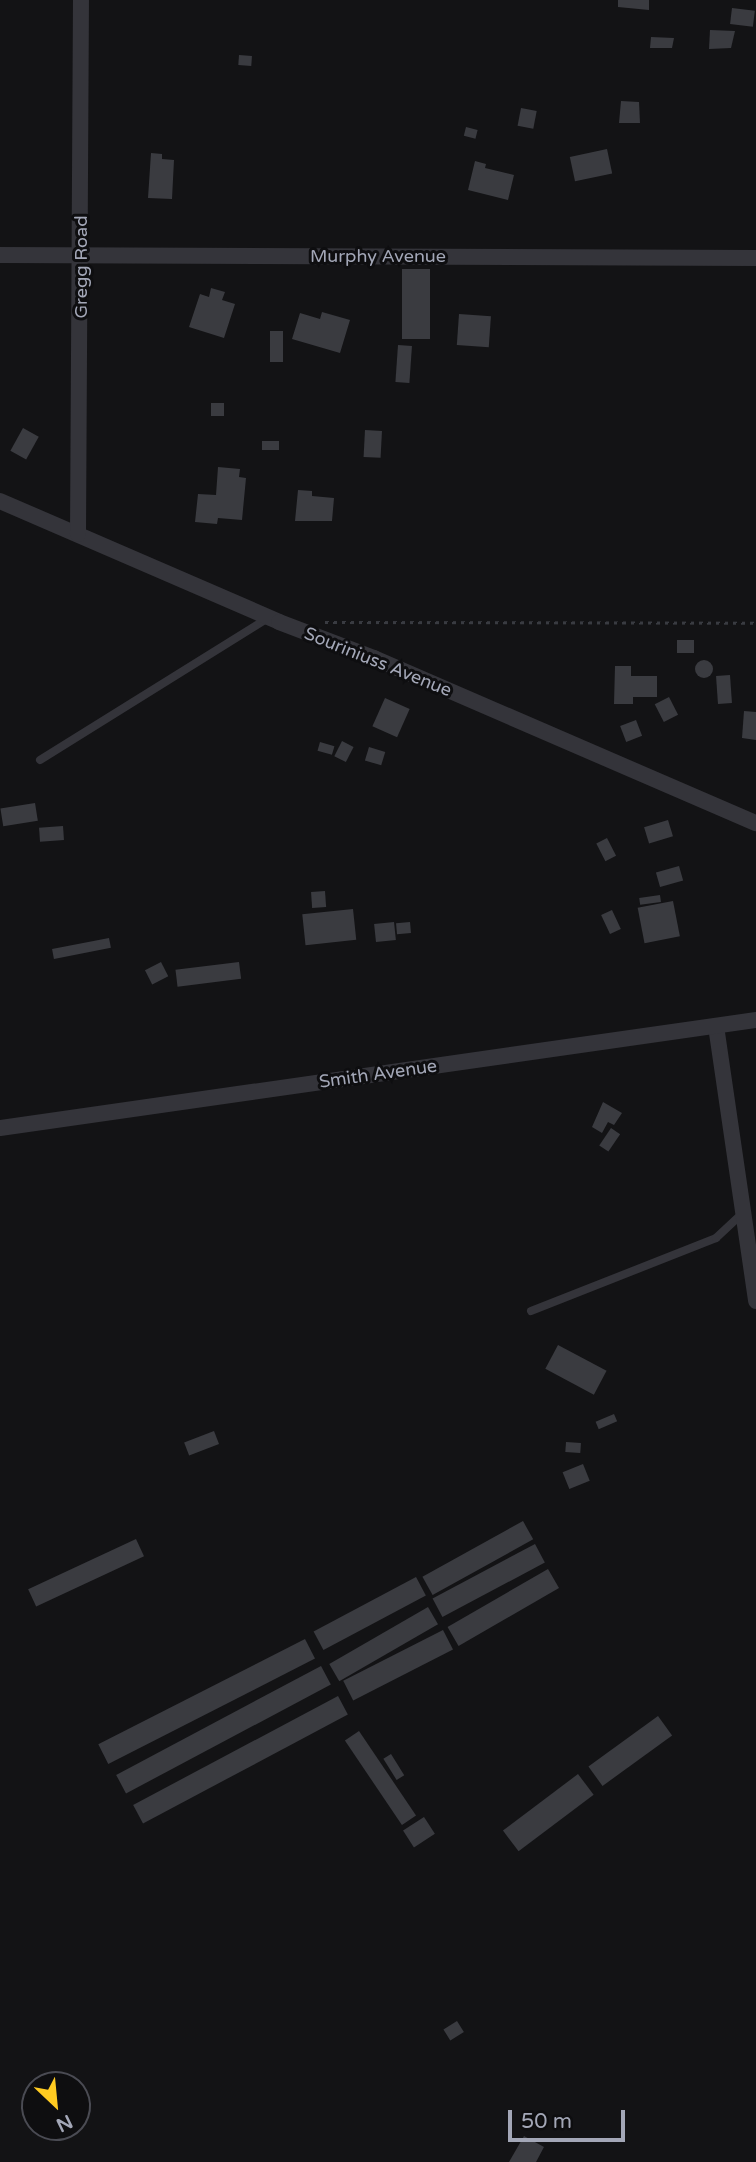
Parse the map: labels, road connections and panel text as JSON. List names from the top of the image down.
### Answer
{
  "streets": {
    "street": [
      "Murphy Avenue",
      "Gregg Road",
      "Souriniuss Avenue",
      "Smith Avenue"
    ]
  },
  "crossings": [
    ["Murphy Avenue", "Gregg Road"],
    ["Gregg Road", "Souriniuss Avenue"]
  ],
  "scale_bar": "50 m",
  "north": "bottom right"
}
